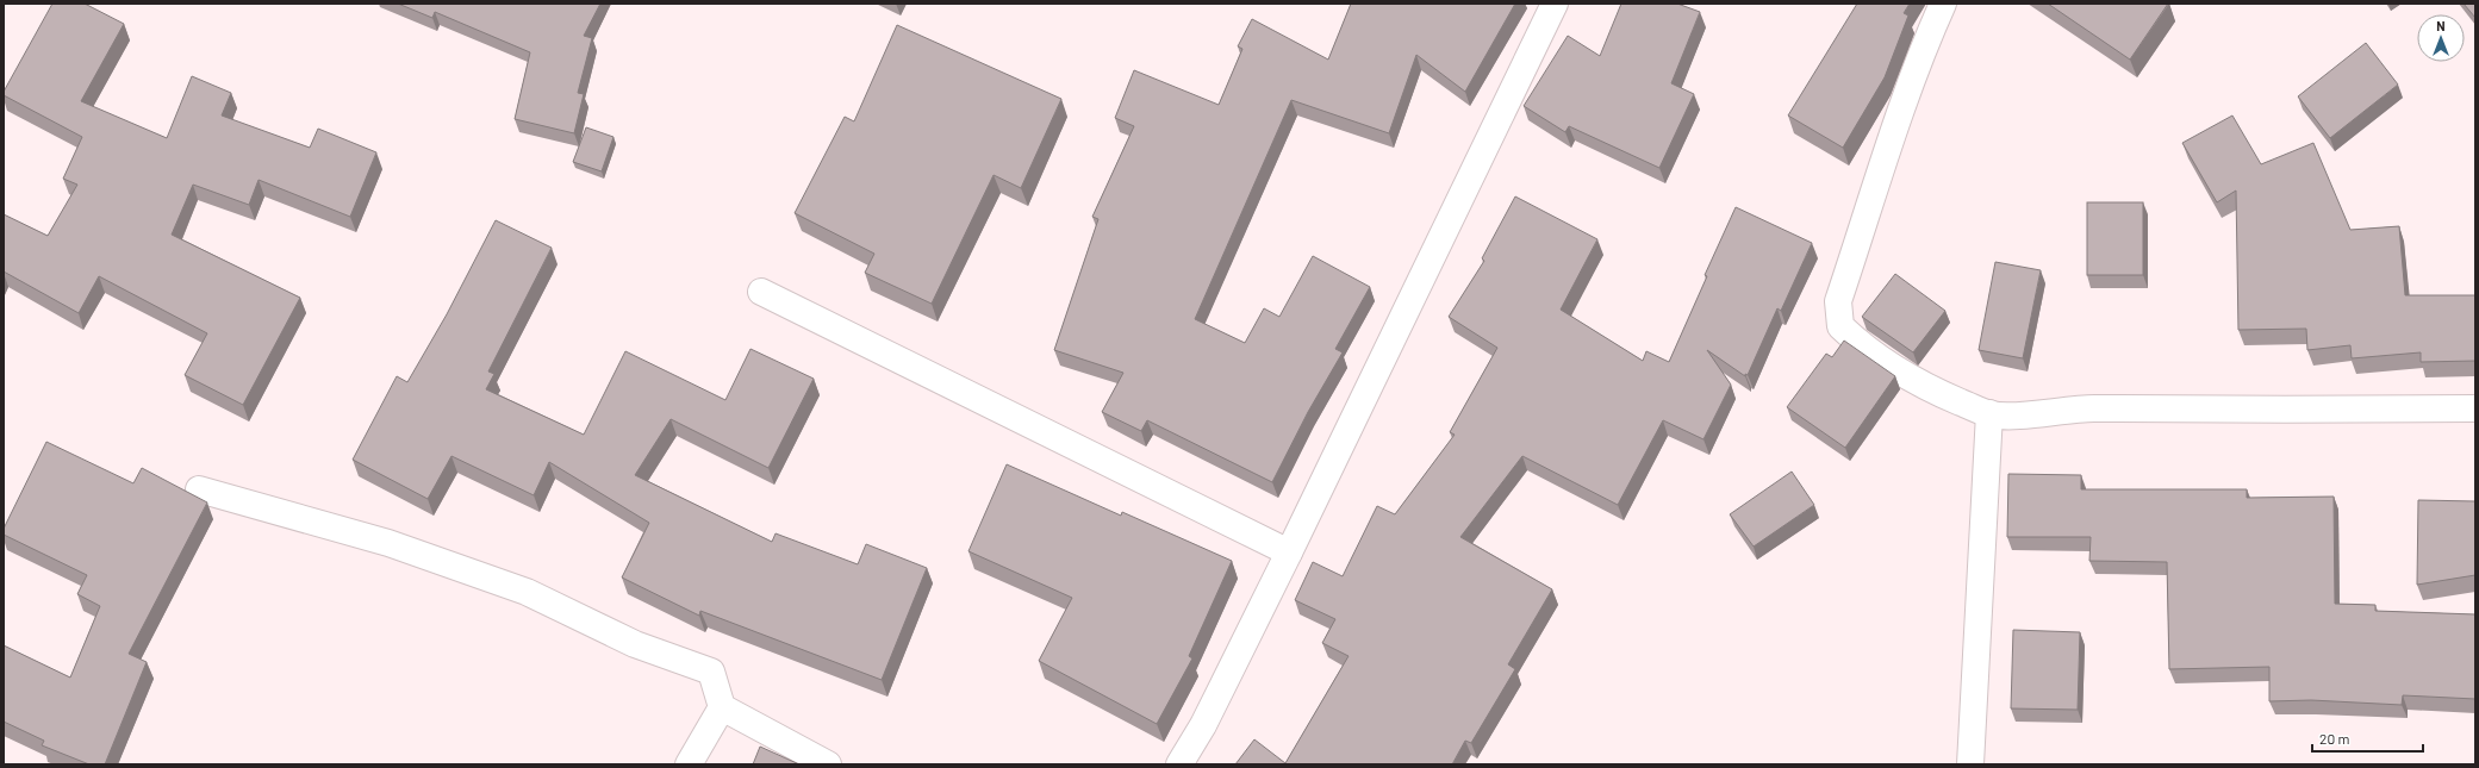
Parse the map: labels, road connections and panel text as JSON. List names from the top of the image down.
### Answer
{
  "scale_bar": "20 m",
  "north": "top"
}
